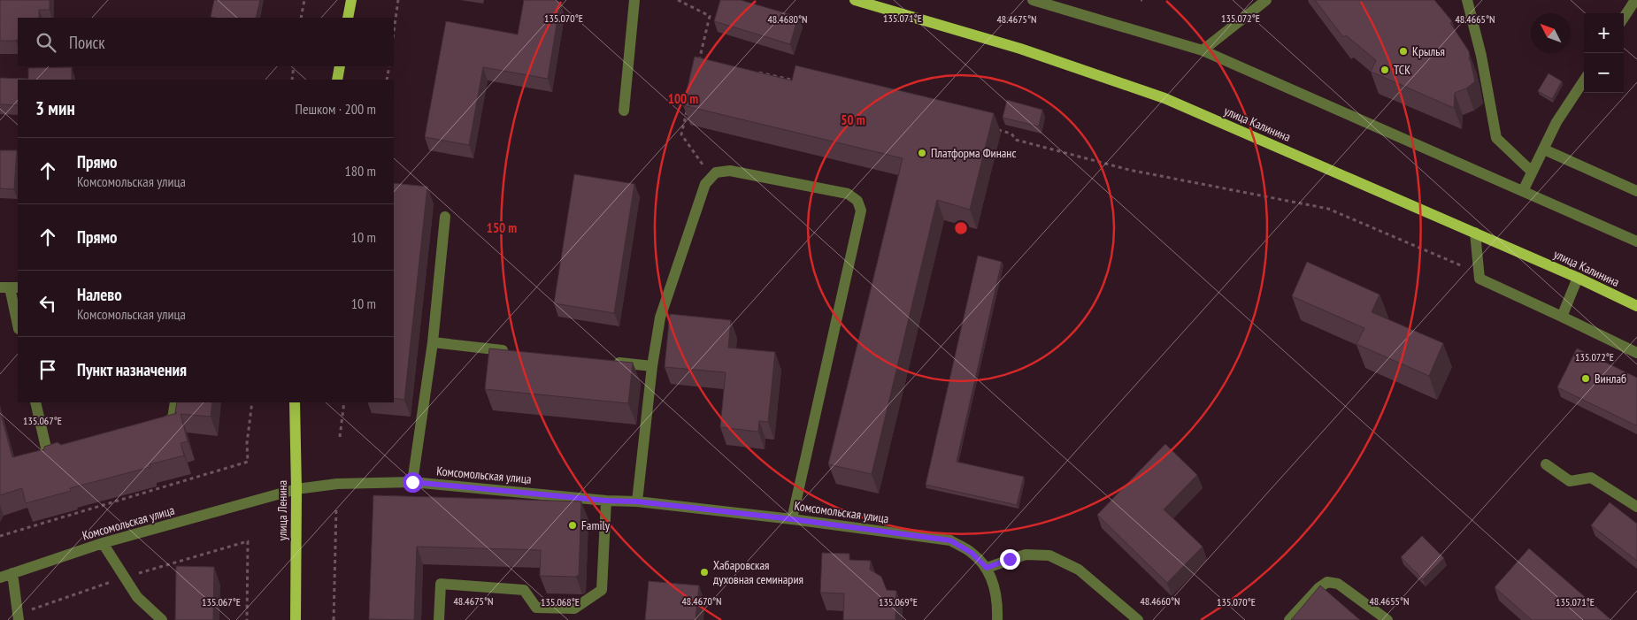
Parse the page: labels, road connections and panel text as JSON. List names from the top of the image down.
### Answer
{
  "streets": {
    "main road": ["улица Калинина", "улица Ленина"],
    "street": ["Комсомольская улица"]
  },
  "crossings": [
    ["Комсомольская улица", "улица Ленина"]
  ],
  "places": [
    "Крылья",
    "ТСК",
    "Платформа Финанс",
    "Винлаб",
    "Family",
    "Хабаровская духовная семинария"
  ],
  "north": "top left",
  "page": {
    "map_buttons": ["+", "−"],
    "search": "Поиск",
    "heading": ["3 мин", "Пешком · 200 m"],
    "list": [
      ["Прямо", "Комсомольская улица", "180 m"],
      ["Прямо", "10 m"],
      ["Налево", "Комсомольская улица", "10 m"],
      "Пункт назначения"
    ]
  },
  "coordinates": [
    "135.070°E",
    "135.071°E",
    "135.072°E",
    "48.4680°N",
    "48.4665°N",
    "48.4675°N",
    "135.067°E",
    "48.4670°N",
    "48.4660°N",
    "48.4655°N",
    "135.068°E",
    "135.069°E"
  ],
  "rings": ["100 m", "50 m", "150 m"]
}
